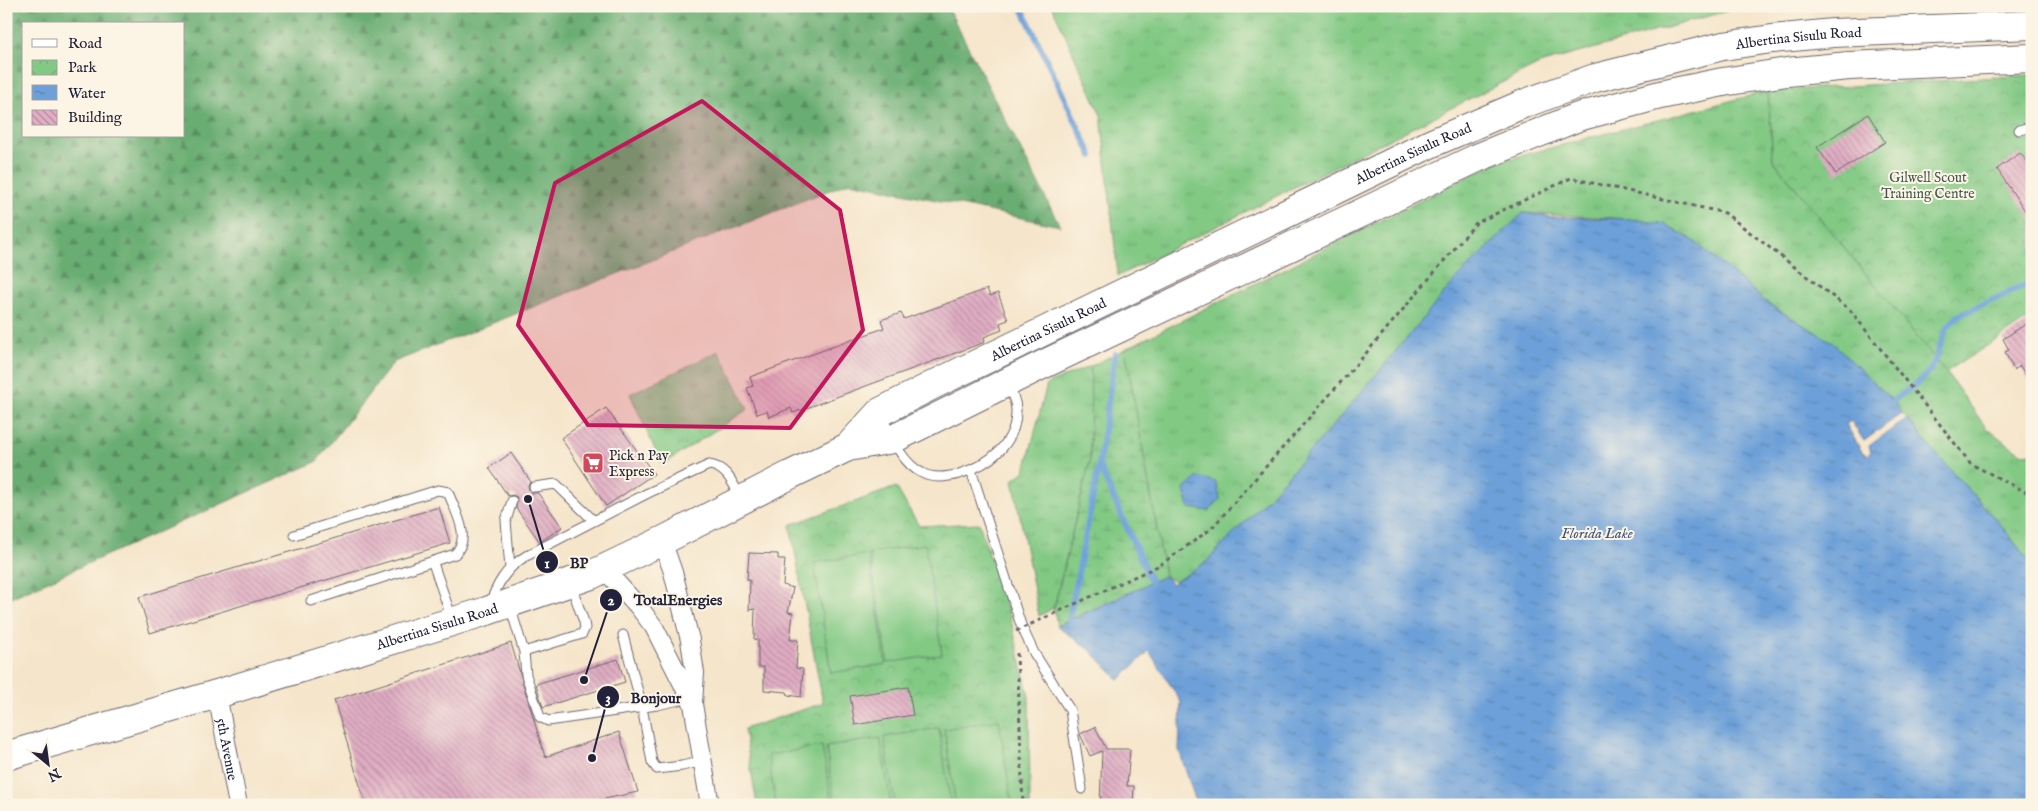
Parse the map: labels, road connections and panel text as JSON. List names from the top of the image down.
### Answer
{
  "streets": {
    "main road": ["Albertina Sisulu Road"],
    "street": ["5th Avenue"]
  },
  "crossings": [
    ["Albertina Sisulu Road", "5th Avenue"]
  ],
  "water": ["Florida Lake"],
  "parks": ["Gilwell Scout Training Centre"],
  "places": {
    "supermarket": ["Pick n Pay Express"],
    "other": ["BP", "TotalEnergies", "Bonjour"]
  },
  "legend": [
    "Road",
    "Park",
    "Water",
    "Building"
  ],
  "north": "bottom right"
}
